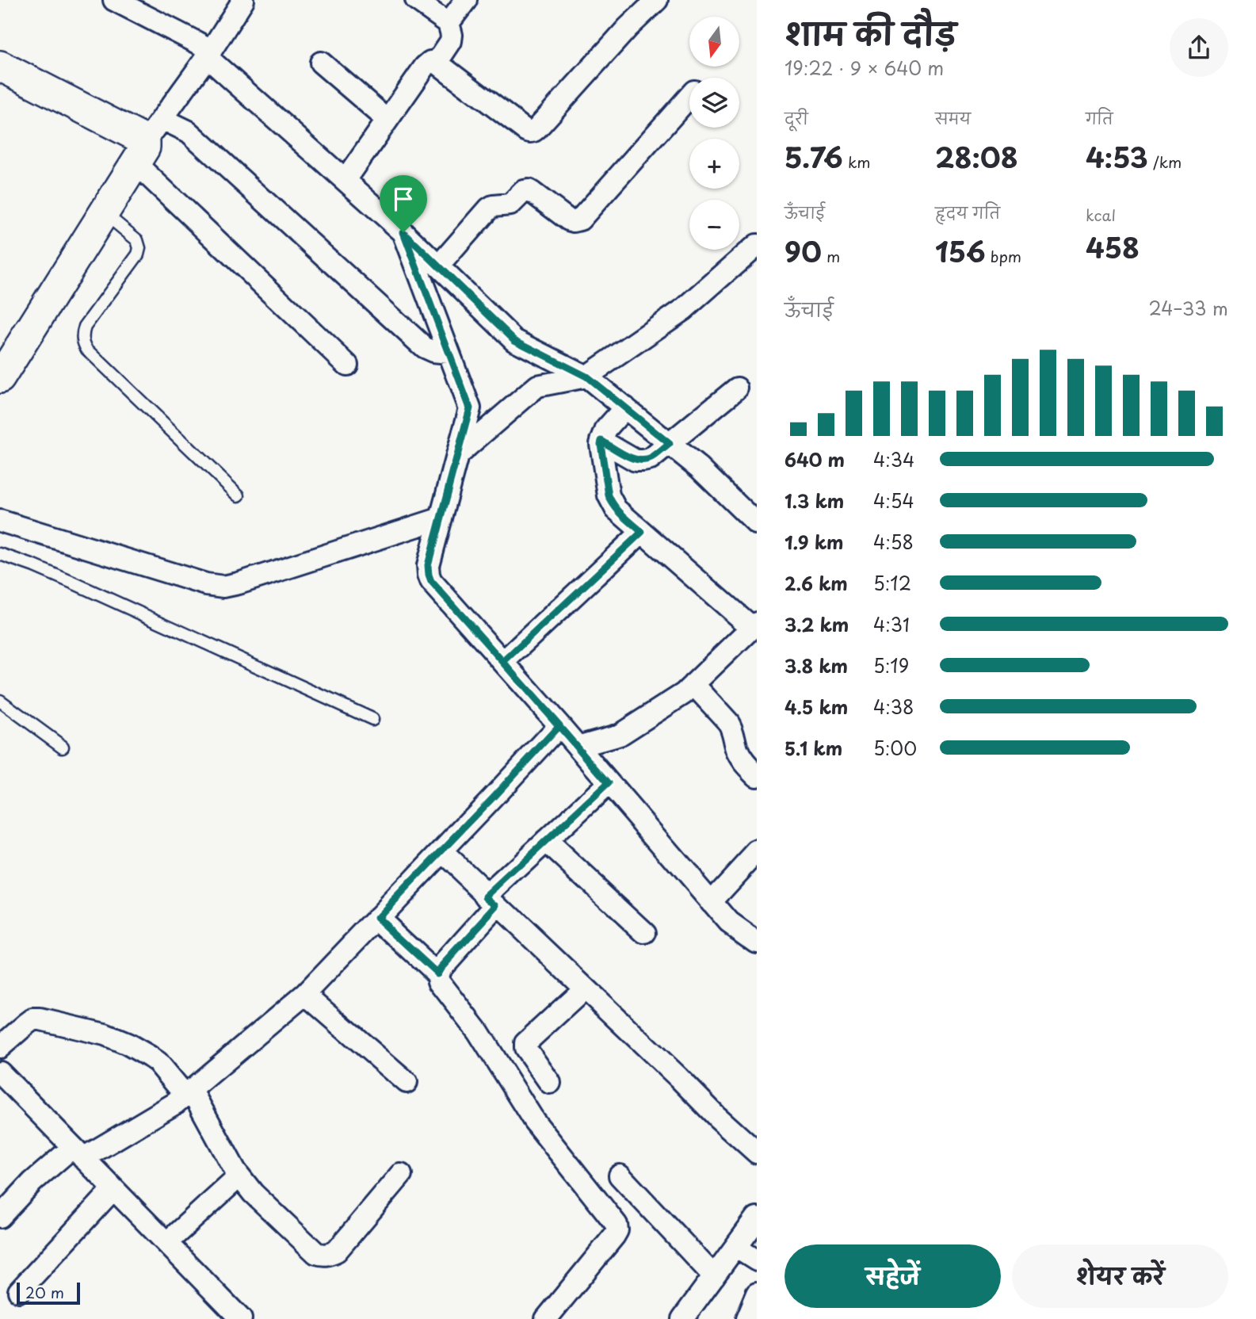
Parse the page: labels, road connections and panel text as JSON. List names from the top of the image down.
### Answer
{
  "scale_bar": "20 m",
  "north": "bottom",
  "page": {
    "heading": ["शाम की दौड़", "19:22 · 9 × 640 m"],
    "map_buttons": ["+", "−"],
    "stats": [
      ["दूरी", "5.76 km"],
      ["समय", "28:08"],
      ["गति", "4:53 /km"],
      ["ऊँचाई", "90 m"],
      ["हृदय गति", "156 bpm"],
      ["kcal", "458"]
    ],
    "chart": ["ऊँचाई", "24–33 m"],
    "list": [
      {
        "name": "640 m",
        "note": "4:34"
      },
      {
        "name": "1.3 km",
        "note": "4:54"
      },
      {
        "name": "1.9 km",
        "note": "4:58"
      },
      {
        "name": "2.6 km",
        "note": "5:12"
      },
      {
        "name": "3.2 km",
        "note": "4:31"
      },
      {
        "name": "3.8 km",
        "note": "5:19"
      },
      {
        "name": "4.5 km",
        "note": "4:38"
      },
      {
        "name": "5.1 km",
        "note": "5:00"
      }
    ],
    "buttons": ["सहेजें", "शेयर करें"],
    "scale": "20 m"
  }
}
